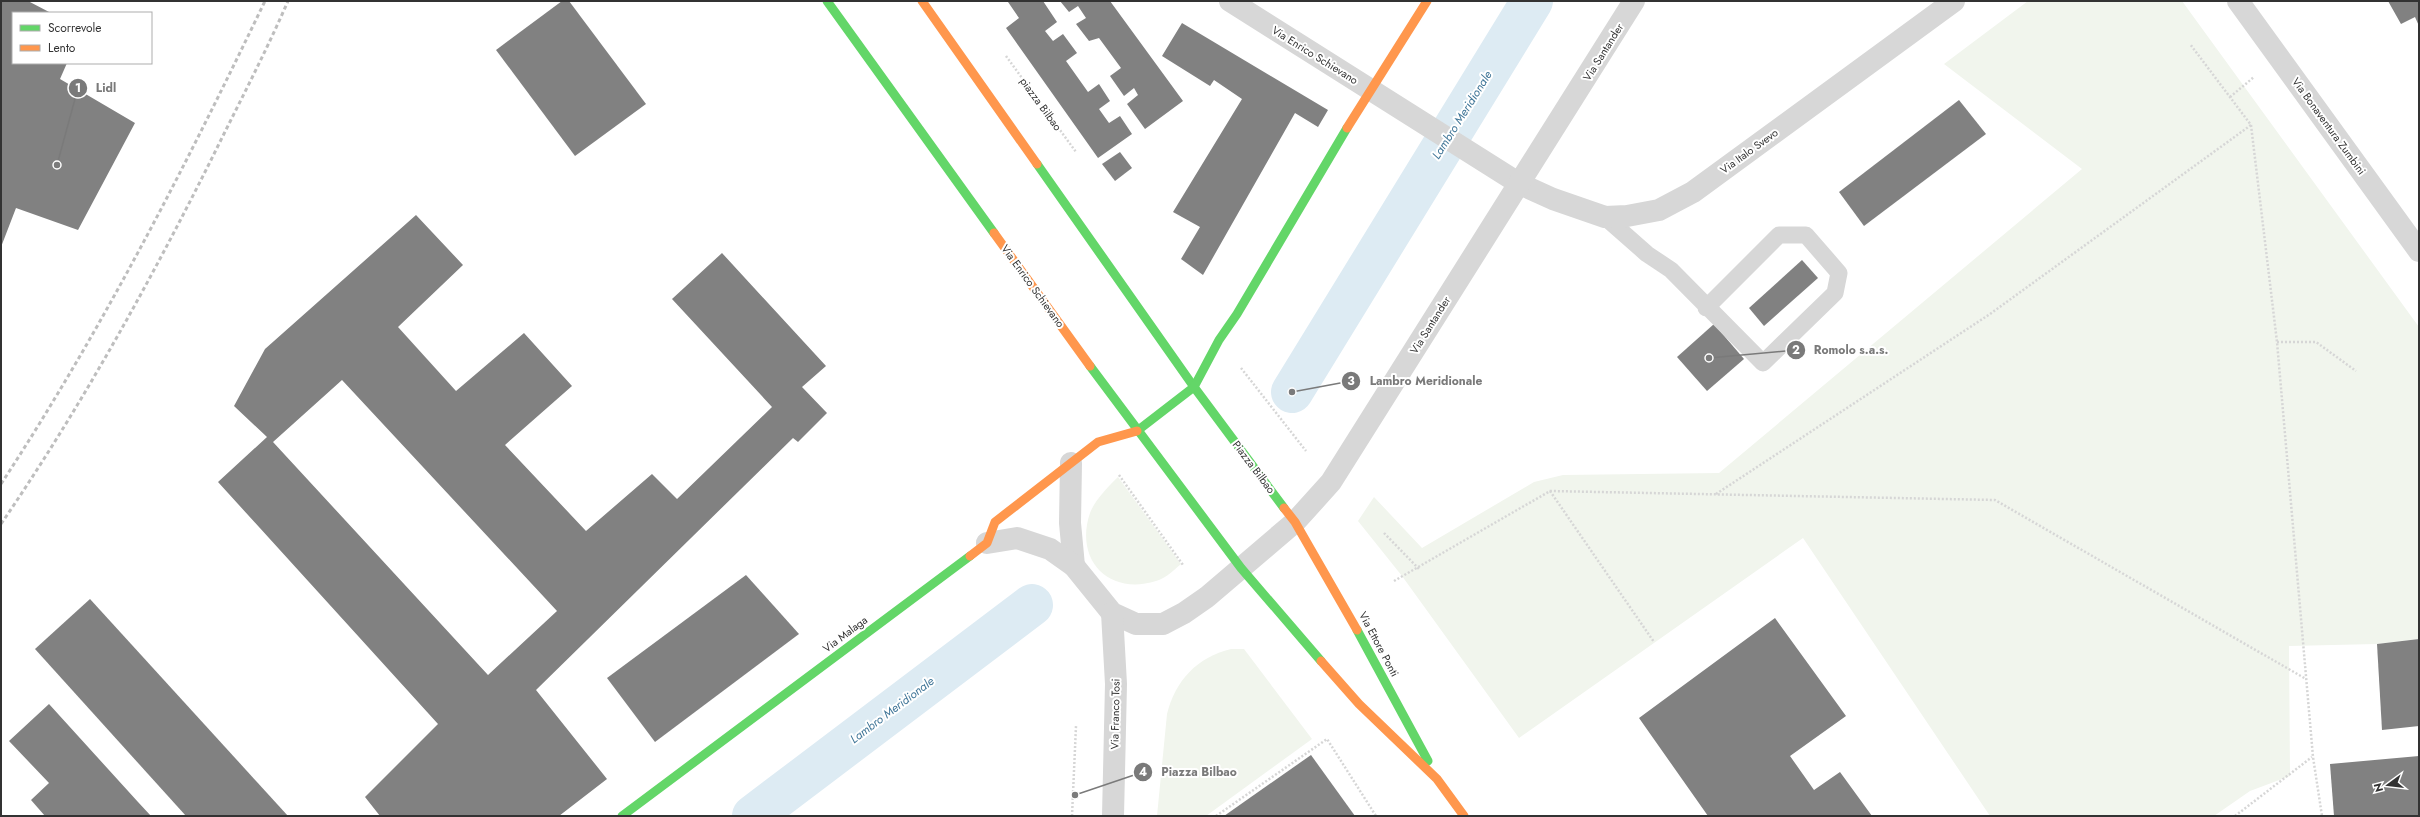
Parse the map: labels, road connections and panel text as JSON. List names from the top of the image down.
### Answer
{
  "streets": {
    "street": [
      "Via Santander",
      "Via Enrico Schievano",
      "Via Bonaventura Zumbini",
      "Via Italo Svevo",
      "Piazza Bilbao",
      "Via Malaga",
      "Via Ettore Ponti",
      "Via Franco Tosi"
    ],
    "path": ["piazza Bilbao"]
  },
  "crossings": [
    ["Via Santander", "Via Enrico Schievano"],
    ["Via Santander", "Via Italo Svevo"],
    ["Via Santander", "Piazza Bilbao"],
    ["Via Santander", "Via Ettore Ponti"],
    ["Via Enrico Schievano", "Via Italo Svevo"],
    ["Via Enrico Schievano", "Via Ettore Ponti"],
    ["Piazza Bilbao", "Via Ettore Ponti"]
  ],
  "water": ["Lambro Meridionale"],
  "places": [
    "Lidl",
    "Romolo s.a.s.",
    "Lambro Meridionale",
    "Piazza Bilbao"
  ],
  "legend": ["Scorrevole", "Lento"],
  "north": "left"
}
